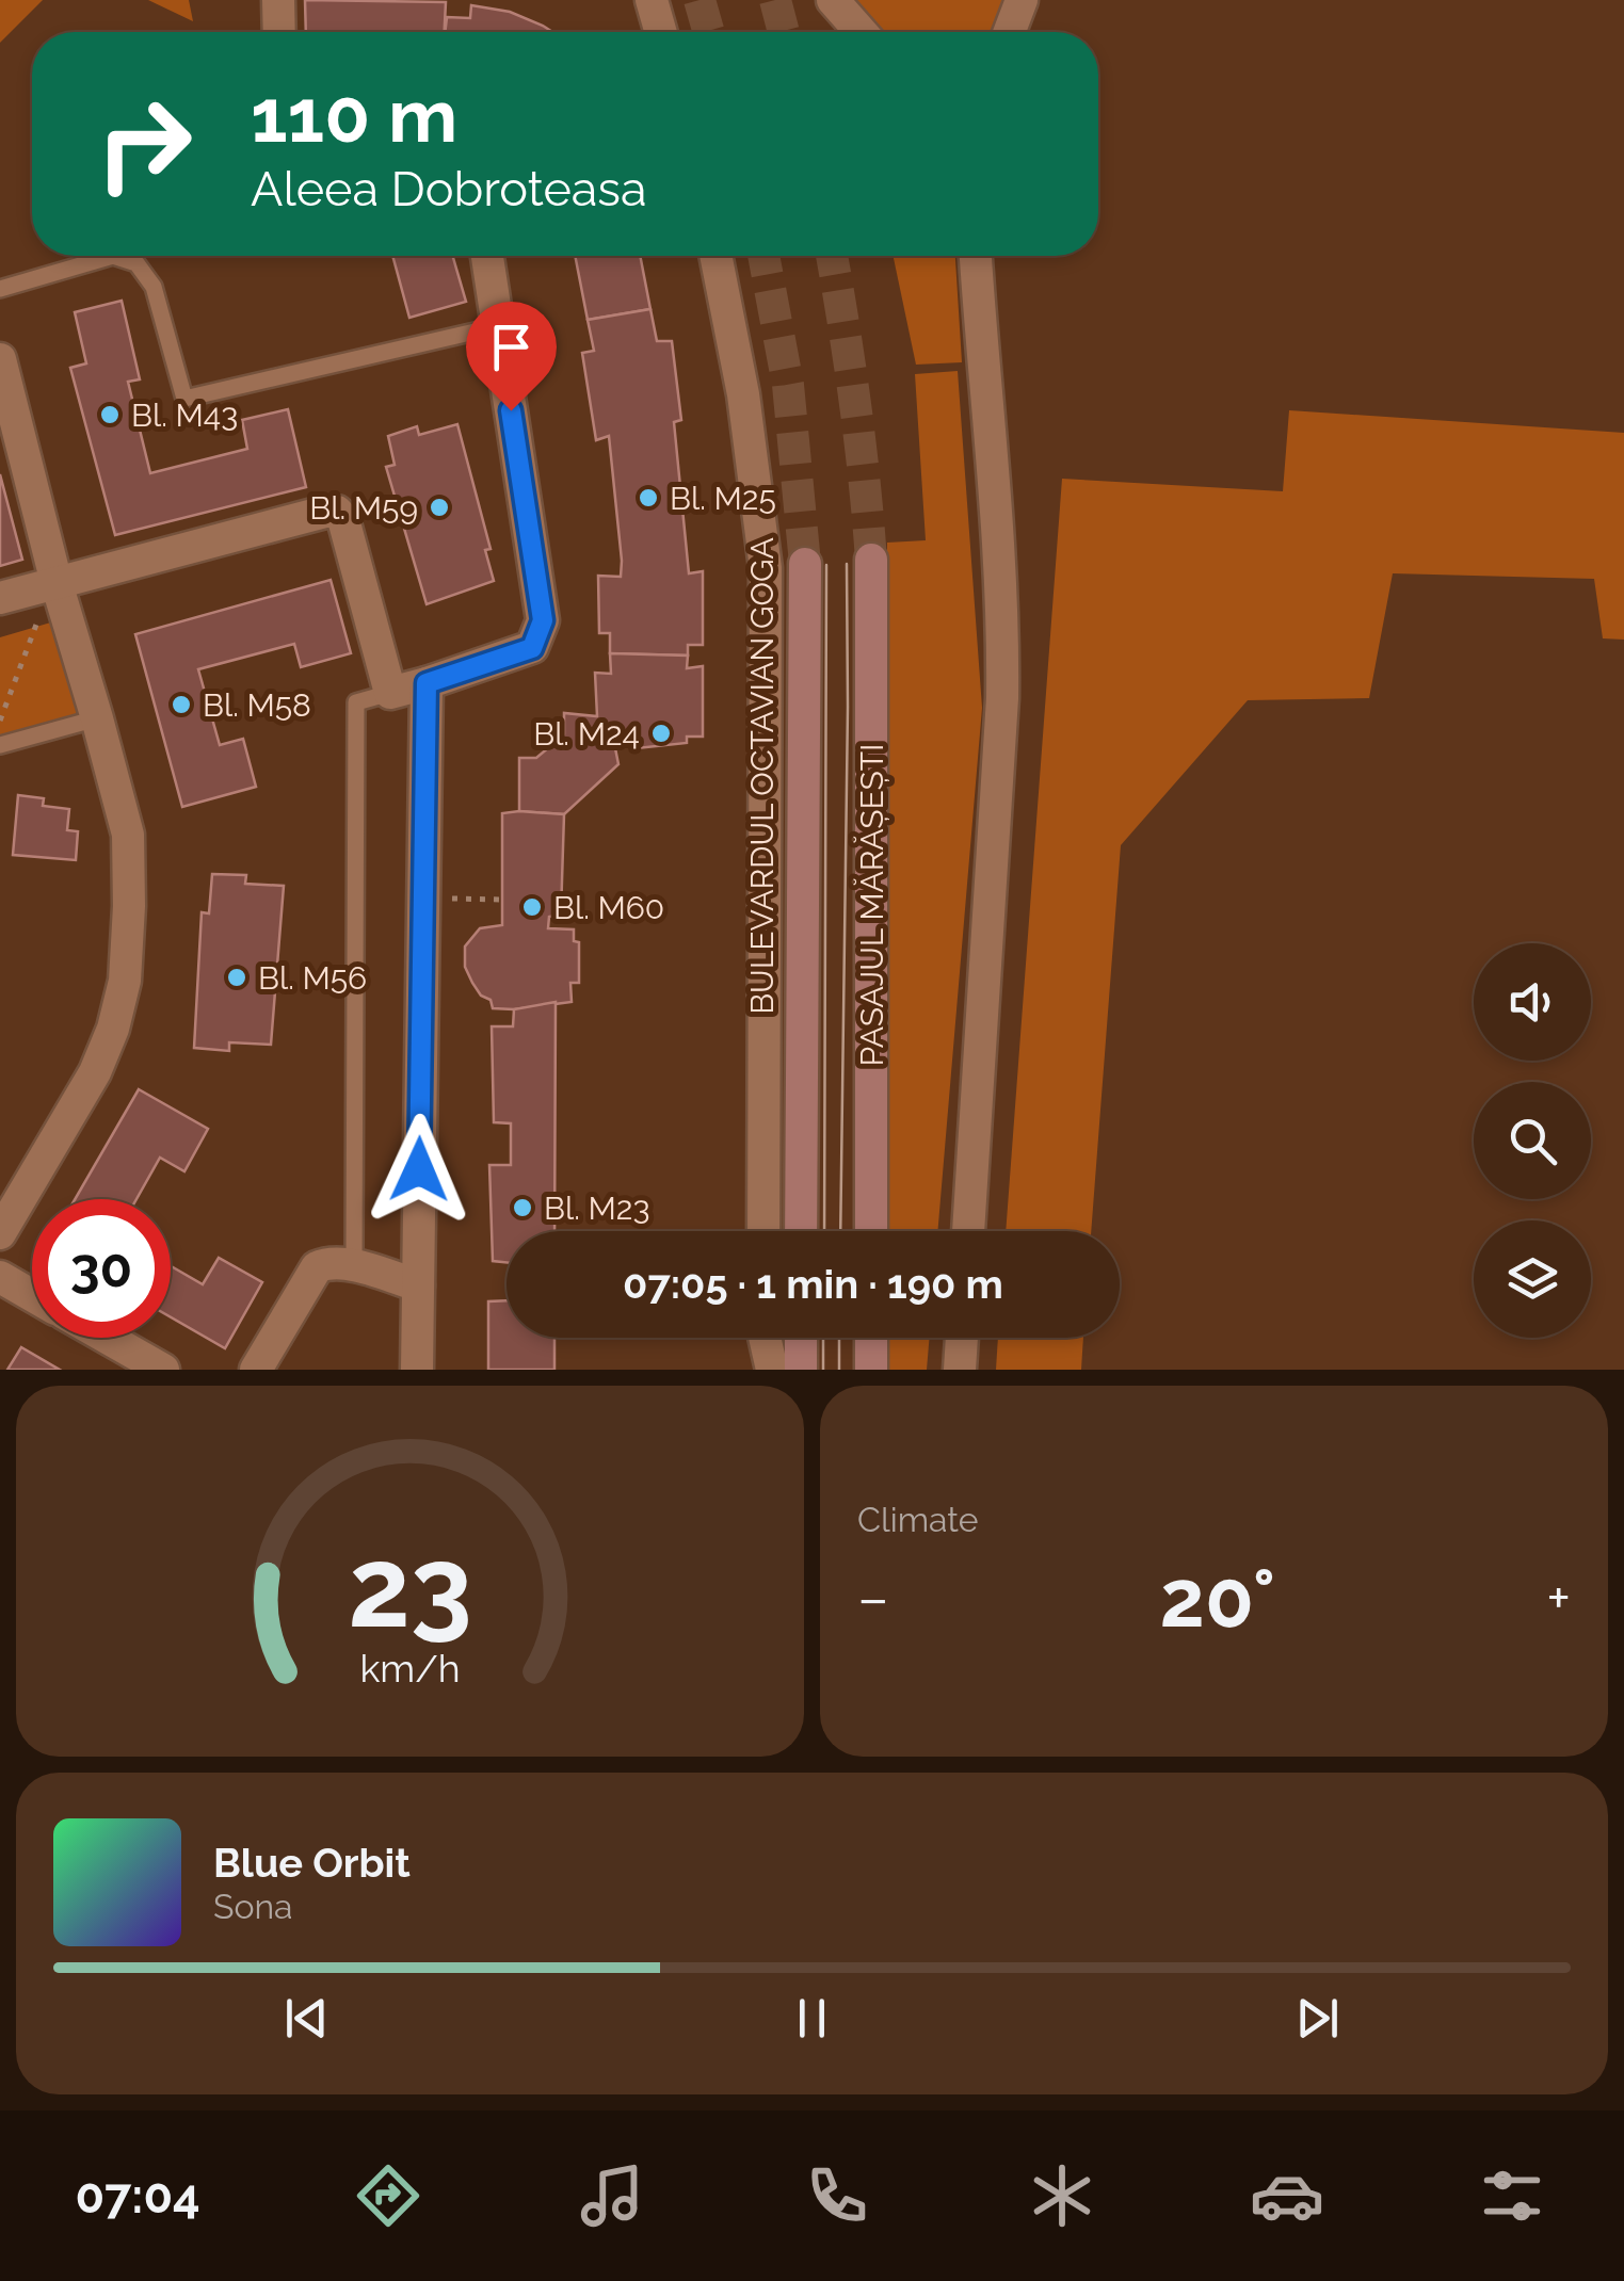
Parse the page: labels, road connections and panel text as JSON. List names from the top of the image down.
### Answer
{
  "streets": {
    "main road": ["PASAJUL MĂRĂȘEȘTI"],
    "street": ["BULEVARDUL OCTAVIAN GOGA"]
  },
  "places": [
    "Bl. M43",
    "Bl. M25",
    "Bl. M59",
    "Bl. M58",
    "Bl. M24",
    "Bl. M60",
    "Bl. M56",
    "Bl. M23"
  ],
  "page": {
    "turn": ["110 m", "Aleea Dobroteasa"],
    "limit": "30",
    "trip": "07:05 · 1 min · 190 m",
    "tile": "Climate",
    "heat": ["−", "20°", "+"],
    "song": ["Blue Orbit", "Sona"],
    "tabs": "07:04",
    "gauge": ["23", "km/h"]
  }
}
